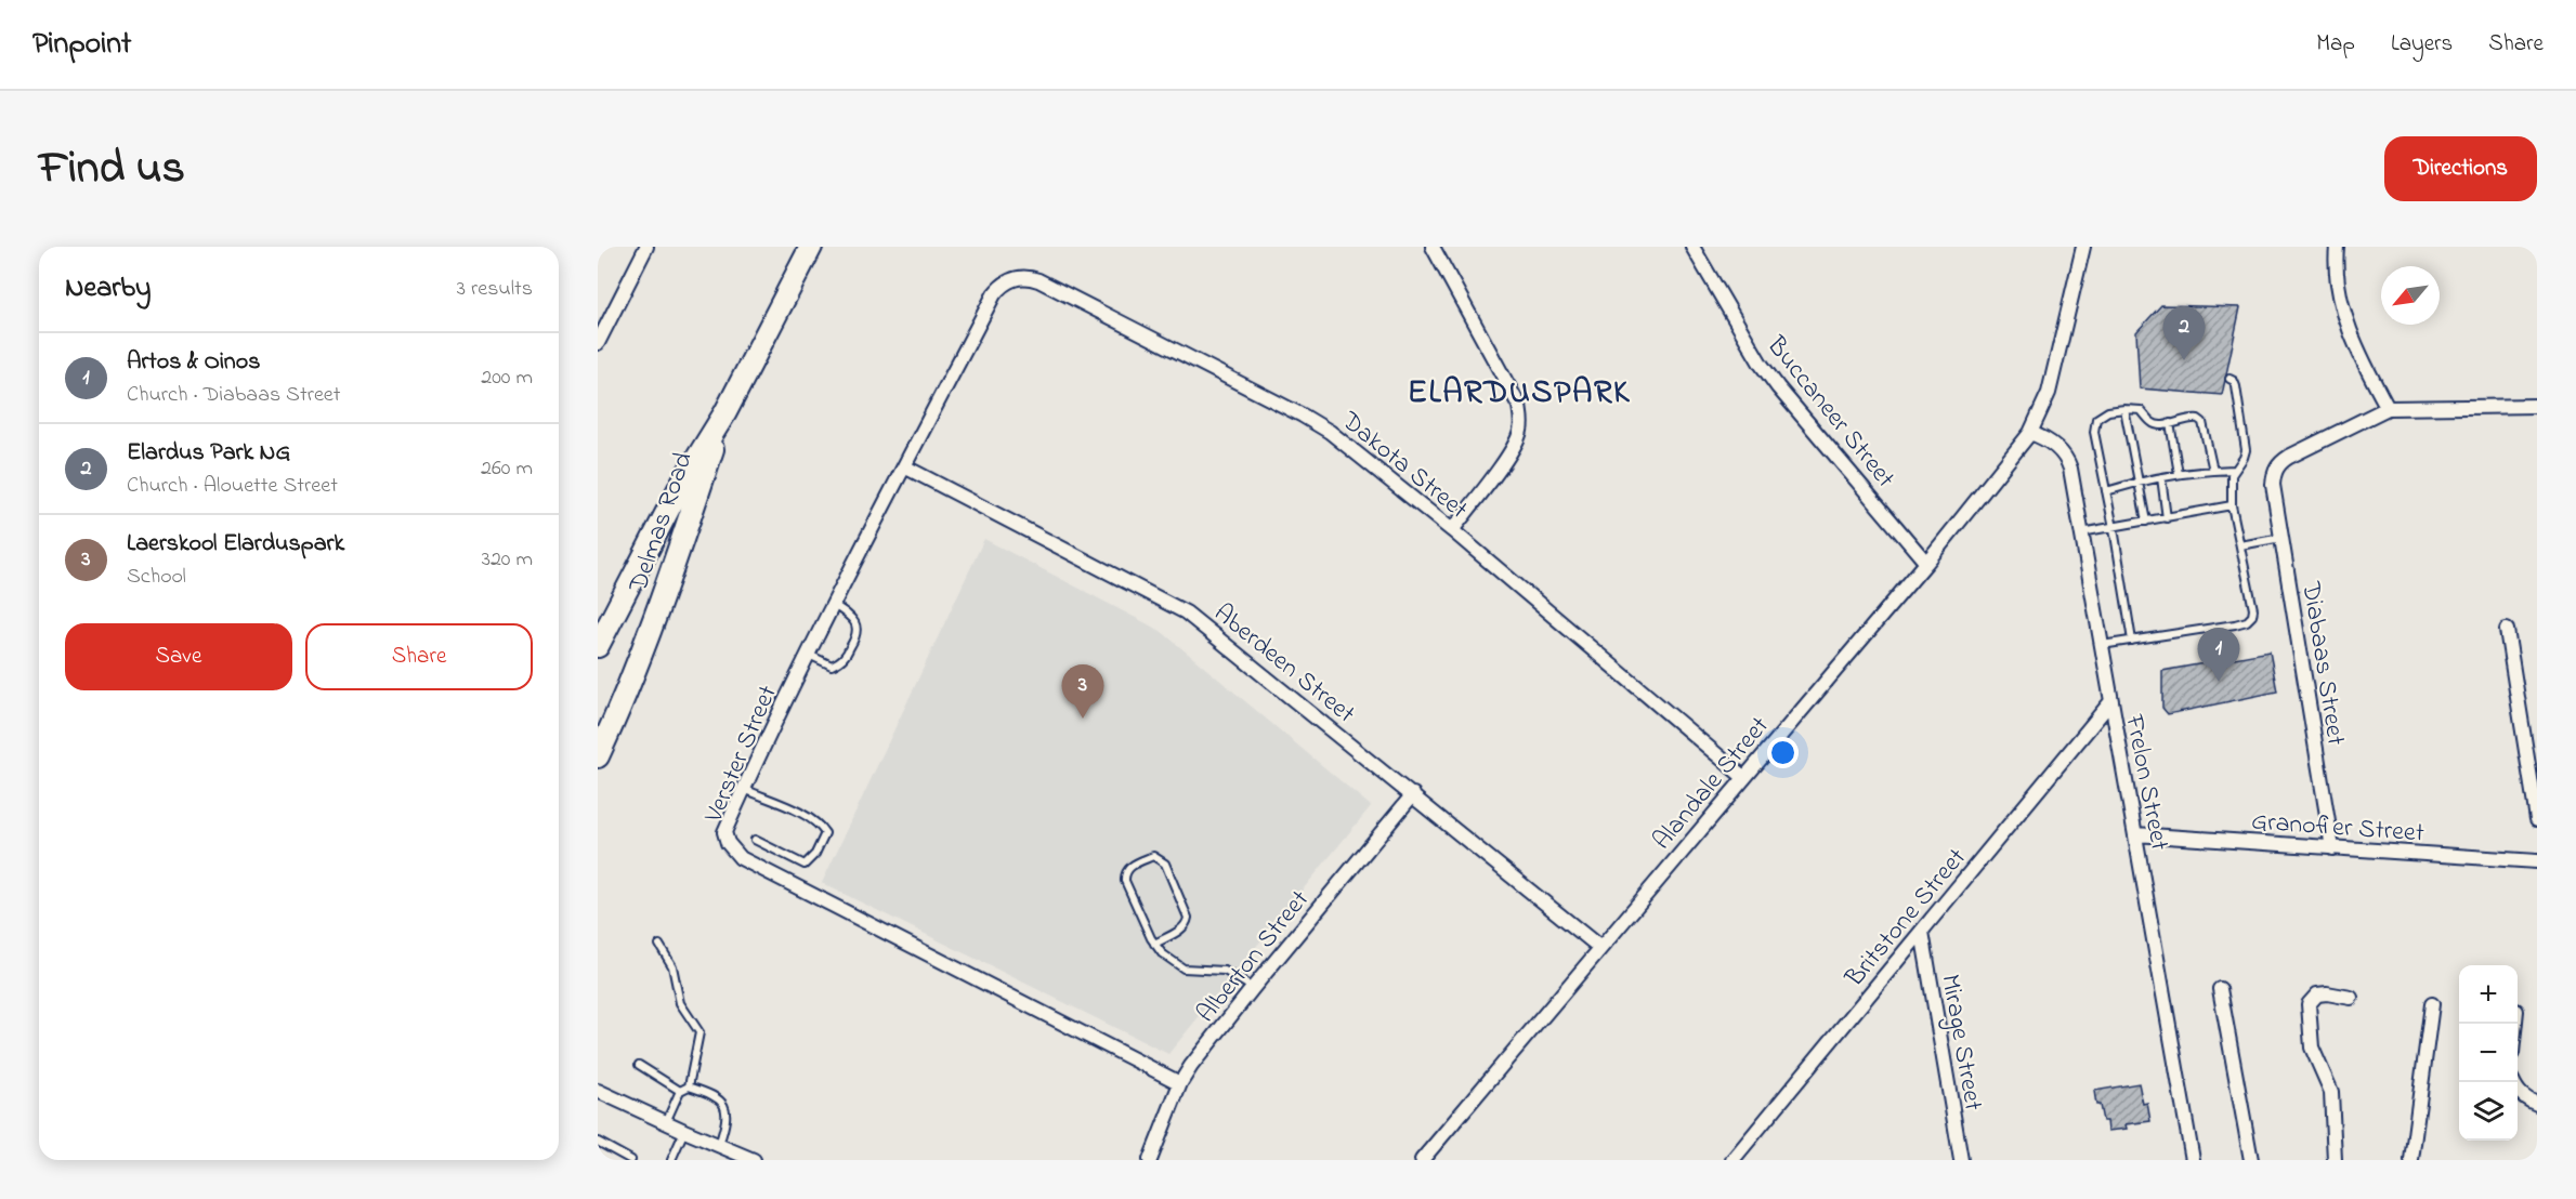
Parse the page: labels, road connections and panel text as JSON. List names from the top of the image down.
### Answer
{
  "streets": {
    "main road": ["Delmas Road"],
    "street": [
      "Buccaneer Street",
      "Dakota Street",
      "Aberdeen Street",
      "Diabaas Street",
      "Verster Street",
      "Alandale Street",
      "Frelon Street",
      "Granofier Street",
      "Britstone Street",
      "Alberton Street",
      "Mirage Street"
    ]
  },
  "crossings": [
    ["Buccaneer Street", "Alandale Street"],
    ["Dakota Street", "Verster Street"],
    ["Dakota Street", "Alandale Street"],
    ["Aberdeen Street", "Verster Street"],
    ["Aberdeen Street", "Alandale Street"],
    ["Aberdeen Street", "Alberton Street"],
    ["Diabaas Street", "Granofier Street"],
    ["Verster Street", "Alberton Street"],
    ["Alandale Street", "Frelon Street"],
    ["Frelon Street", "Granofier Street"],
    ["Frelon Street", "Britstone Street"],
    ["Britstone Street", "Mirage Street"]
  ],
  "districts": ["ELARDUSPARK"],
  "north": "bottom left",
  "page": {
    "header": "Pinpoint",
    "nav": ["Map", "Layers", "Share"],
    "title": "Find us",
    "buttons": [
      "Directions",
      ["Save", "Share"]
    ],
    "heading": ["Nearby", "3 results"],
    "pins": ["2", "1", "3"],
    "list": [
      {
        "mark": "1",
        "name": "Artos & Oinos",
        "note": "Church · Diabaas Street",
        "value": "200 m"
      },
      {
        "mark": "2",
        "name": "Elardus Park NG",
        "note": "Church · Alouette Street",
        "value": "260 m"
      },
      {
        "mark": "3",
        "name": "Laerskool Elarduspark",
        "note": "School",
        "value": "320 m"
      }
    ],
    "map_buttons": ["+", "−"]
  }
}
